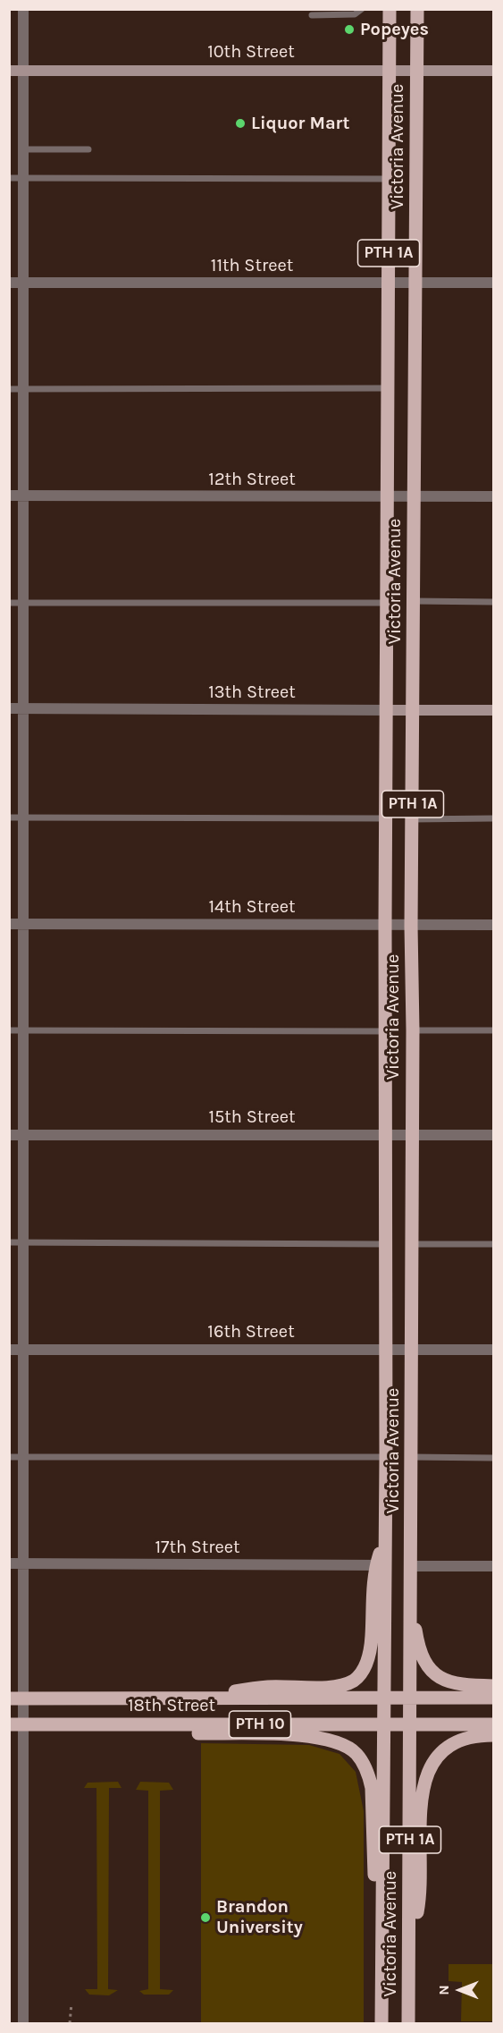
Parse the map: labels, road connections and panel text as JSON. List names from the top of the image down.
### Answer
{
  "streets": {
    "main road": [
      "Victoria Avenue",
      "PTH 1A",
      "18th Street",
      "PTH 10"
    ],
    "street": [
      "10th Street",
      "11th Street",
      "12th Street",
      "13th Street",
      "14th Street",
      "15th Street",
      "16th Street",
      "17th Street"
    ]
  },
  "crossings": [
    ["10th Street", "Victoria Avenue"],
    ["Victoria Avenue", "11th Street"],
    ["Victoria Avenue", "12th Street"],
    ["Victoria Avenue", "13th Street"],
    ["Victoria Avenue", "14th Street"],
    ["Victoria Avenue", "15th Street"],
    ["Victoria Avenue", "16th Street"],
    ["Victoria Avenue", "17th Street"],
    ["Victoria Avenue", "18th Street"]
  ],
  "places": ["Popeyes", "Liquor Mart", "Brandon University"],
  "north": "left"
}
